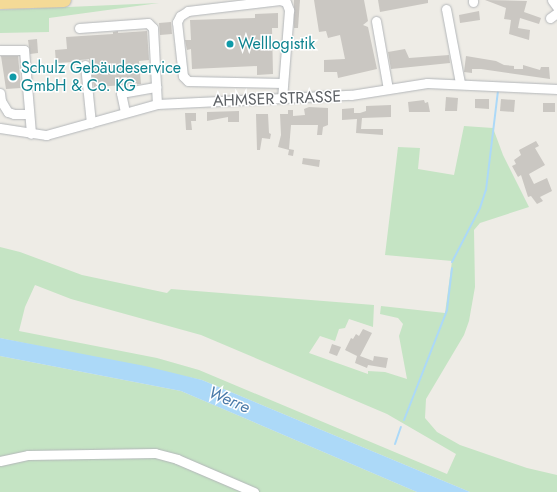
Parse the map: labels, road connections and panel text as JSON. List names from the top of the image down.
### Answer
{
  "streets": {
    "street": ["AHMSER STRASSE"]
  },
  "water": ["Werre"],
  "places": ["Welllogistik", "Schulz Gebäudeservice GmbH & Co. KG"]
}
